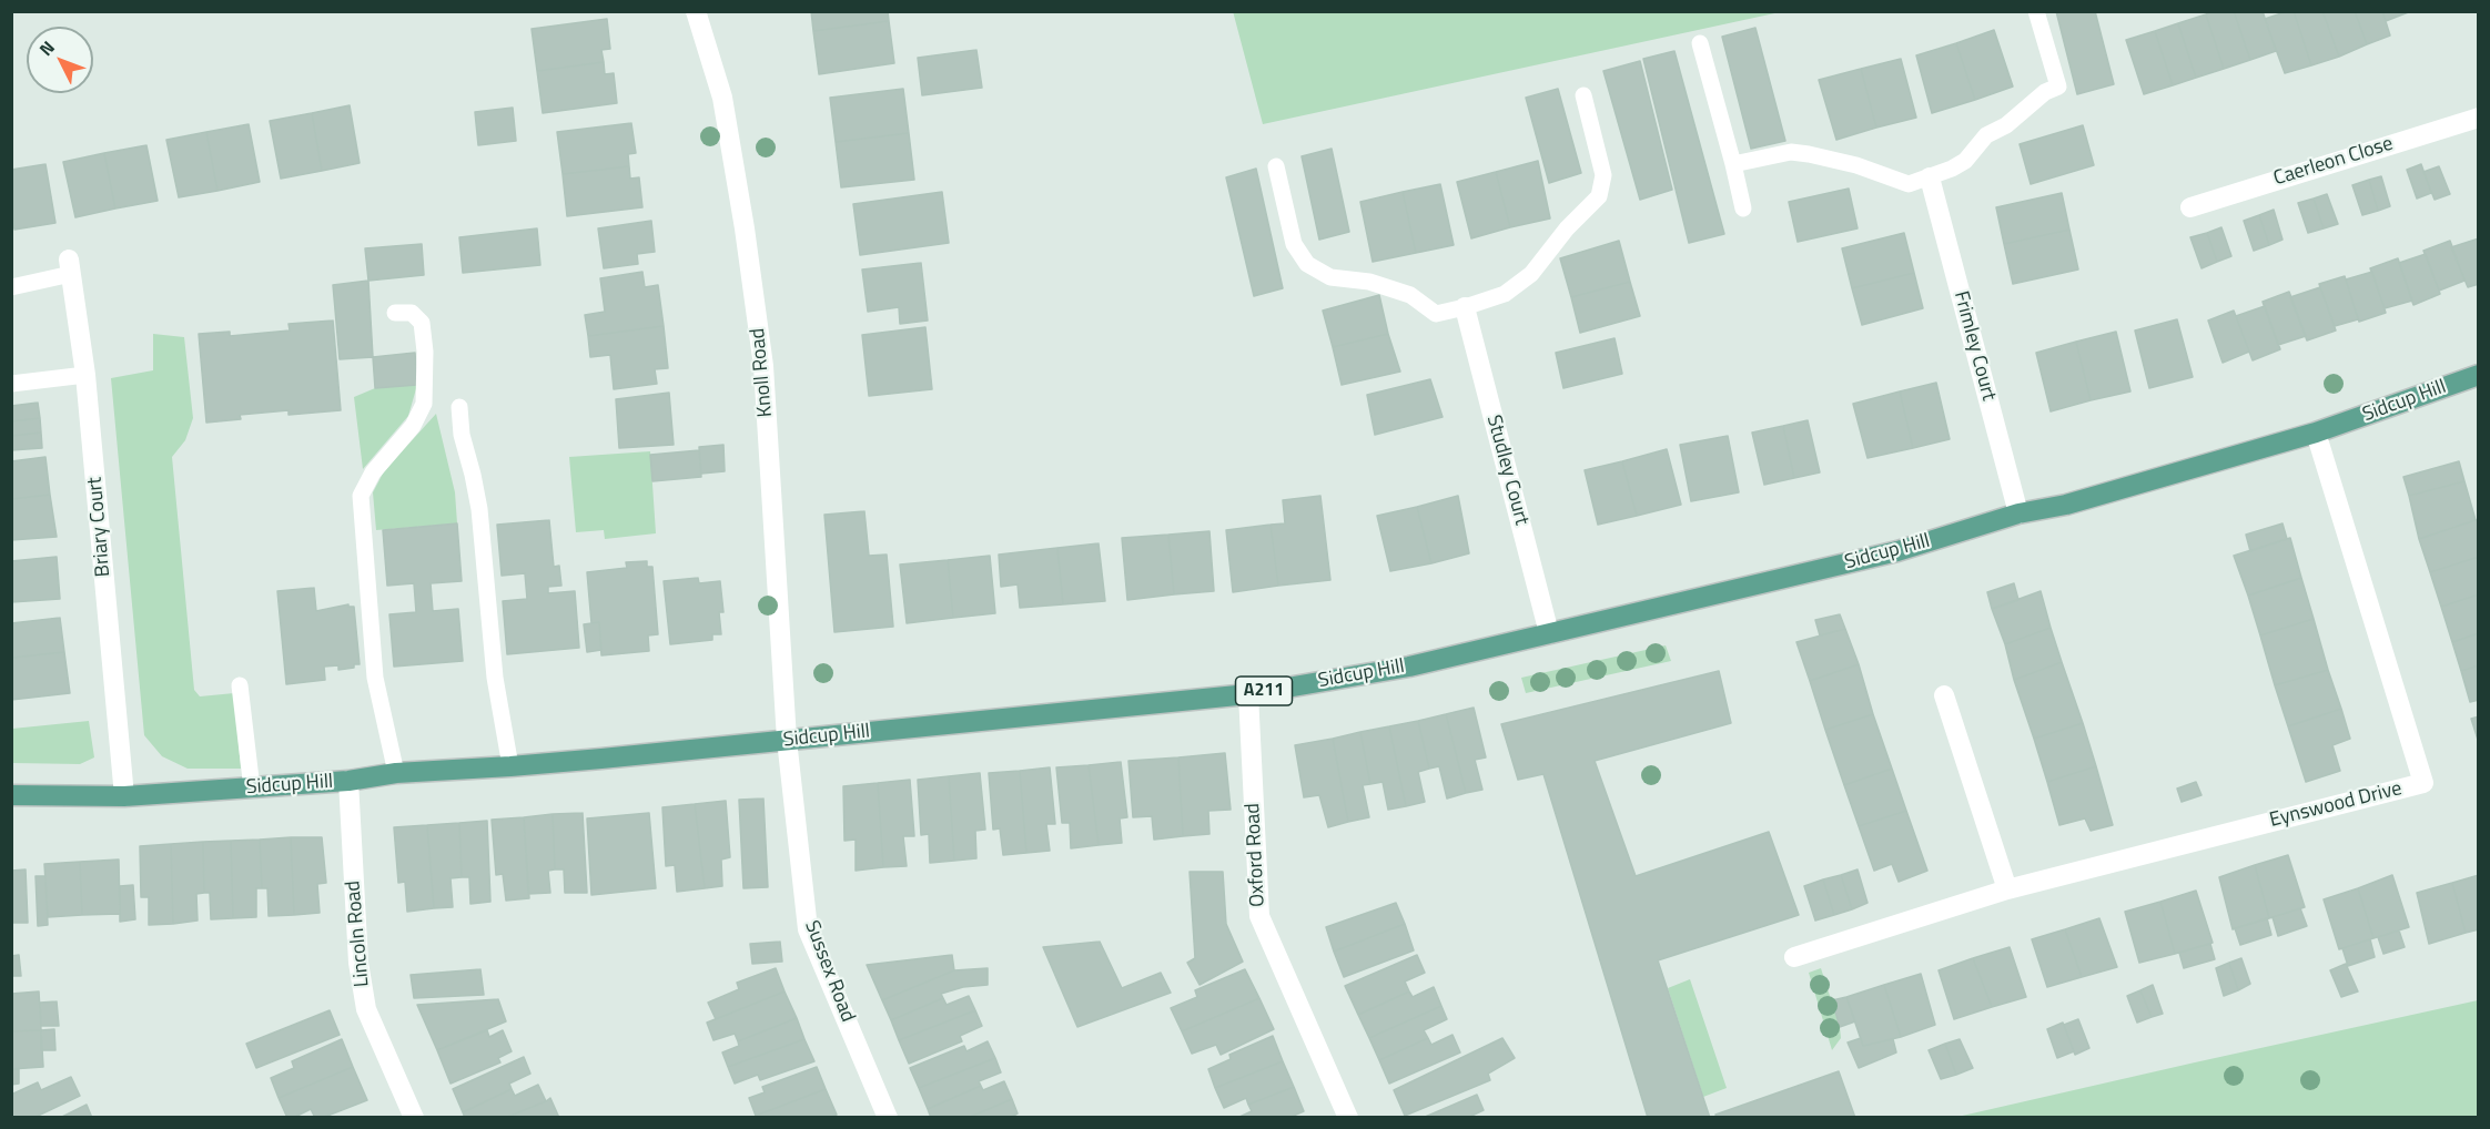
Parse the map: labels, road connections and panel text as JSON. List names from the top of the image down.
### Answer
{
  "streets": {
    "main road": ["Sidcup Hill", "A211"],
    "street": [
      "Caerleon Close",
      "Frimley Court",
      "Knoll Road",
      "Studley Court",
      "Briary Court",
      "Eynswood Drive",
      "Oxford Road",
      "Lincoln Road",
      "Sussex Road"
    ]
  },
  "crossings": [
    ["Frimley Court", "Sidcup Hill"],
    ["Knoll Road", "Sidcup Hill"],
    ["Knoll Road", "Sussex Road"],
    ["Sidcup Hill", "Studley Court"],
    ["Sidcup Hill", "Briary Court"],
    ["Sidcup Hill", "Eynswood Drive"],
    ["Sidcup Hill", "Oxford Road"],
    ["Sidcup Hill", "Lincoln Road"],
    ["Sidcup Hill", "Sussex Road"]
  ],
  "north": "top left"
}
